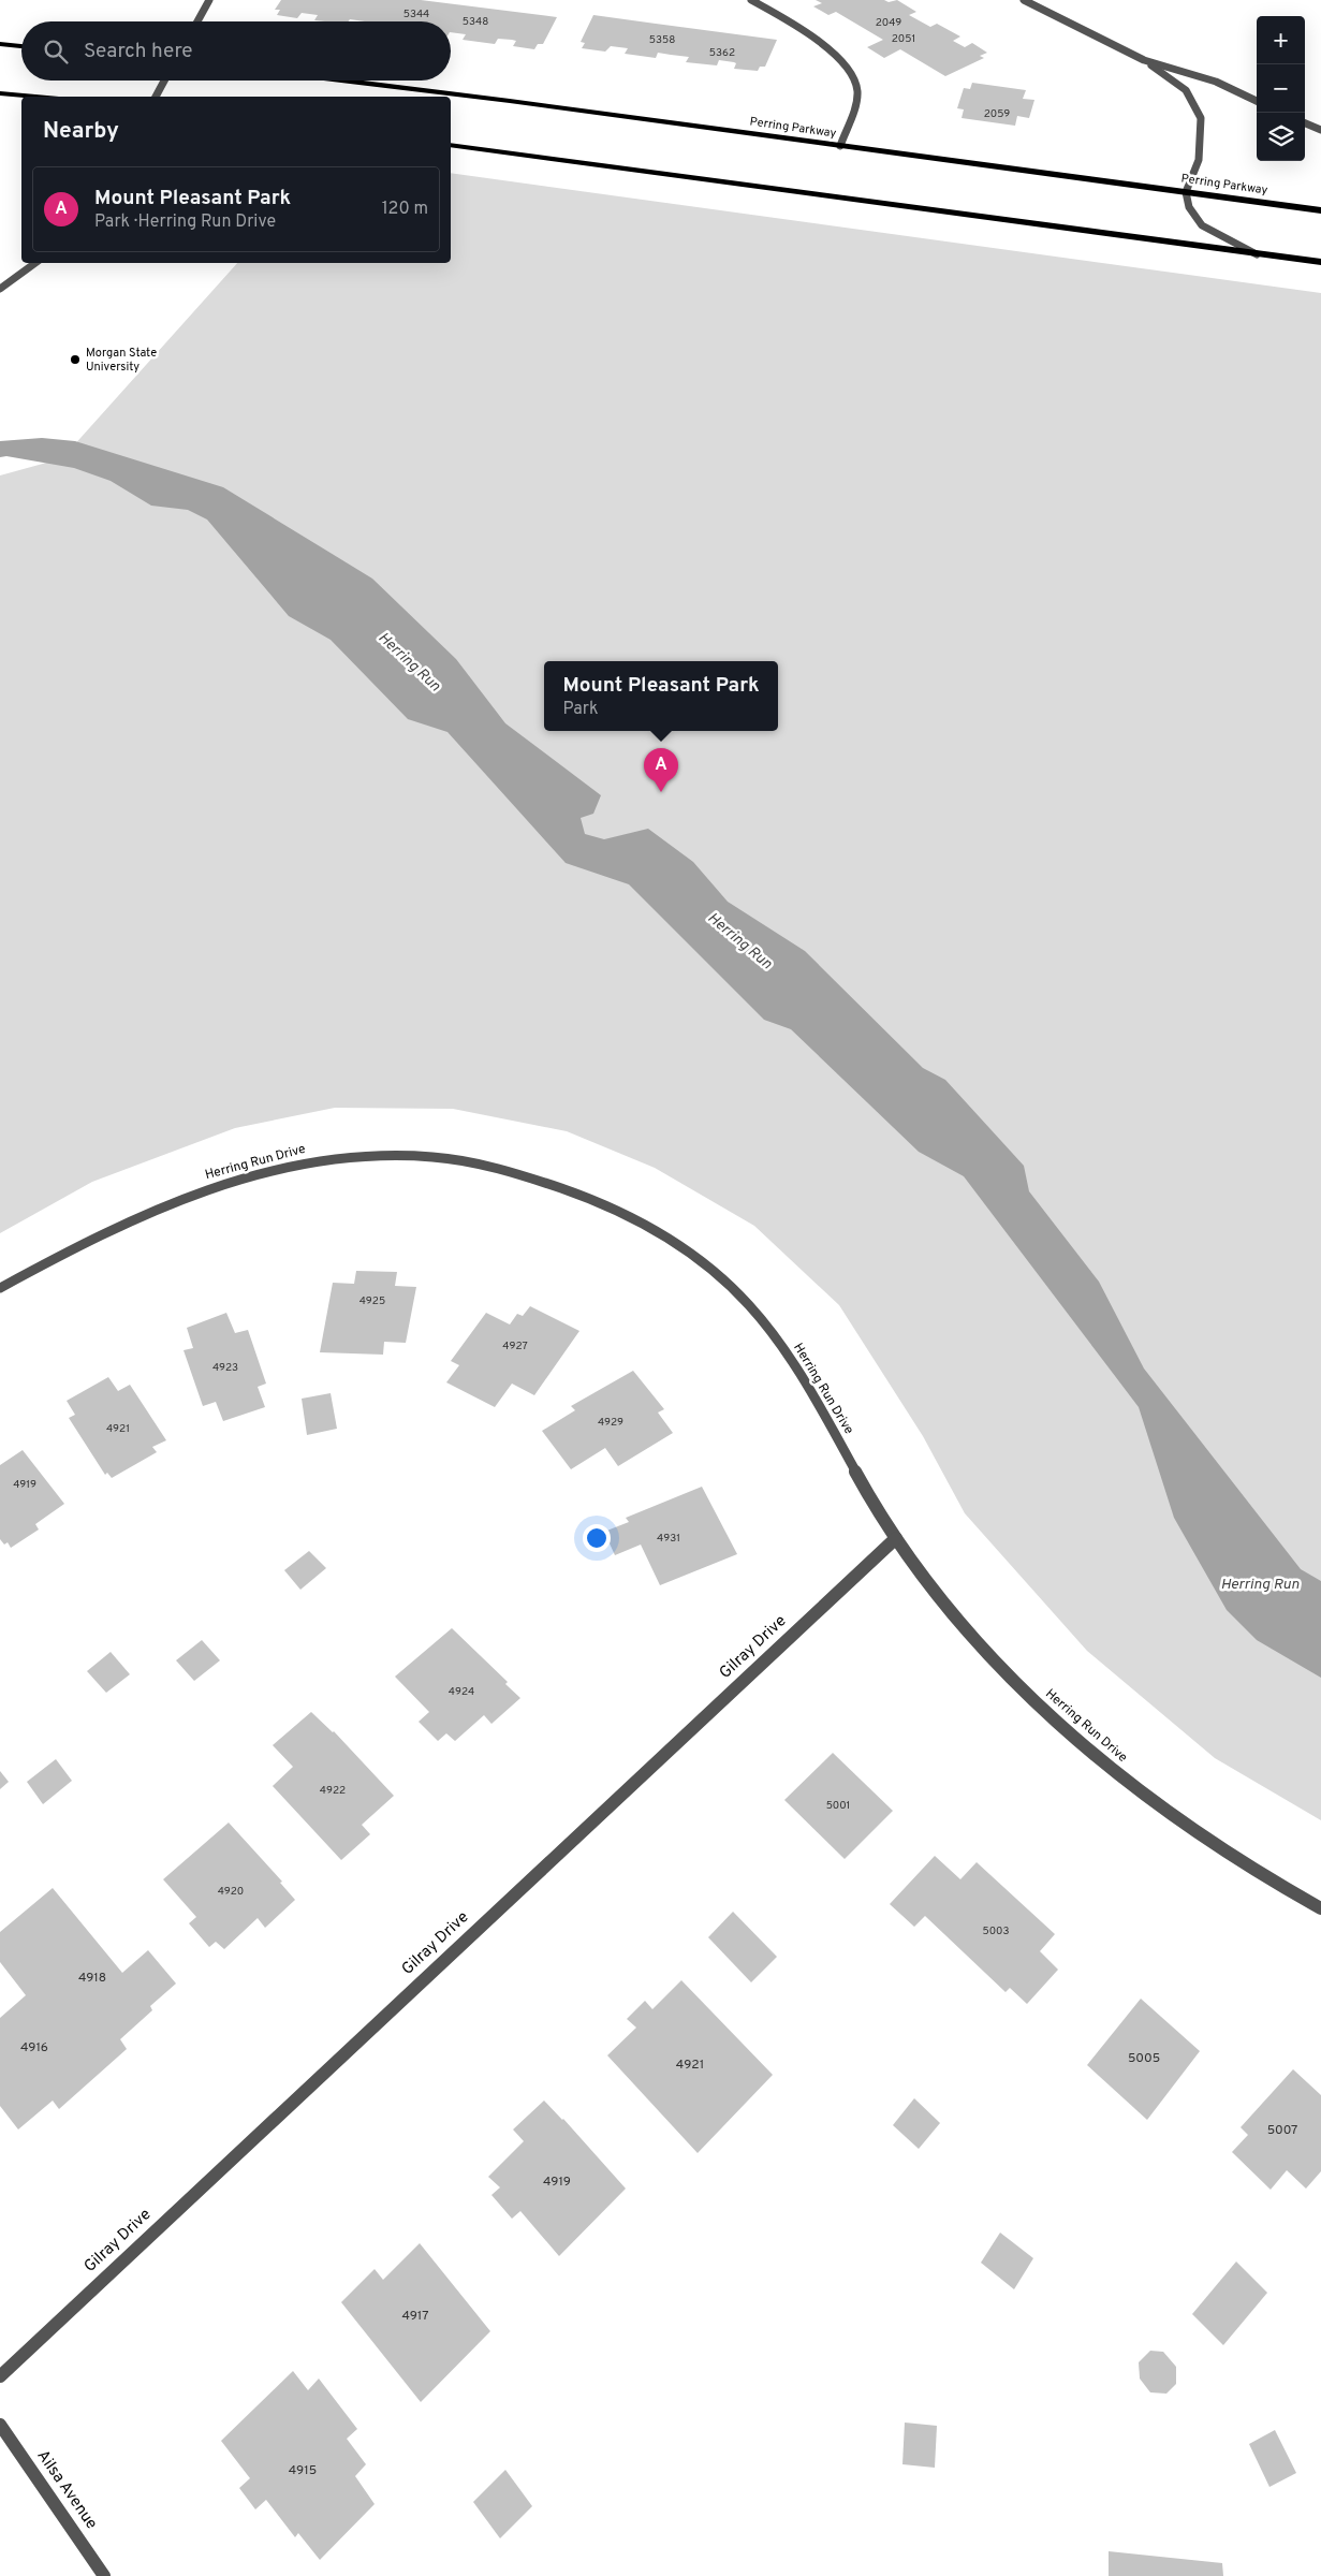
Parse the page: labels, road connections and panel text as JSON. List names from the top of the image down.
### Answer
{
  "streets": {
    "main road": ["Perring Parkway"],
    "street": ["Herring Run Drive", "Gilray Drive", "Ailsa Avenue"]
  },
  "crossings": [
    ["Herring Run Drive", "Gilray Drive"]
  ],
  "water": ["Herring Run"],
  "places": ["Morgan State University"],
  "house_numbers": [
    "5344",
    "5348",
    "2049",
    "2051",
    "5358",
    "5362",
    "2059",
    "4925",
    "4927",
    "4923",
    "4929",
    "4921",
    "4919",
    "4931",
    "4924",
    "4922",
    "5001",
    "4920",
    "5003",
    "4918",
    "4916",
    "5005",
    "4921",
    "5007",
    "4919",
    "4917",
    "4915"
  ],
  "page": {
    "map_buttons": ["+", "−"],
    "search": "Search here",
    "heading": "Nearby",
    "list": [
      {
        "mark": "A",
        "name": "Mount Pleasant Park",
        "note": "Park · Herring Run Drive",
        "value": "120 m"
      }
    ],
    "popup": ["Mount Pleasant Park", "Park"],
    "pins": "A"
  }
}
